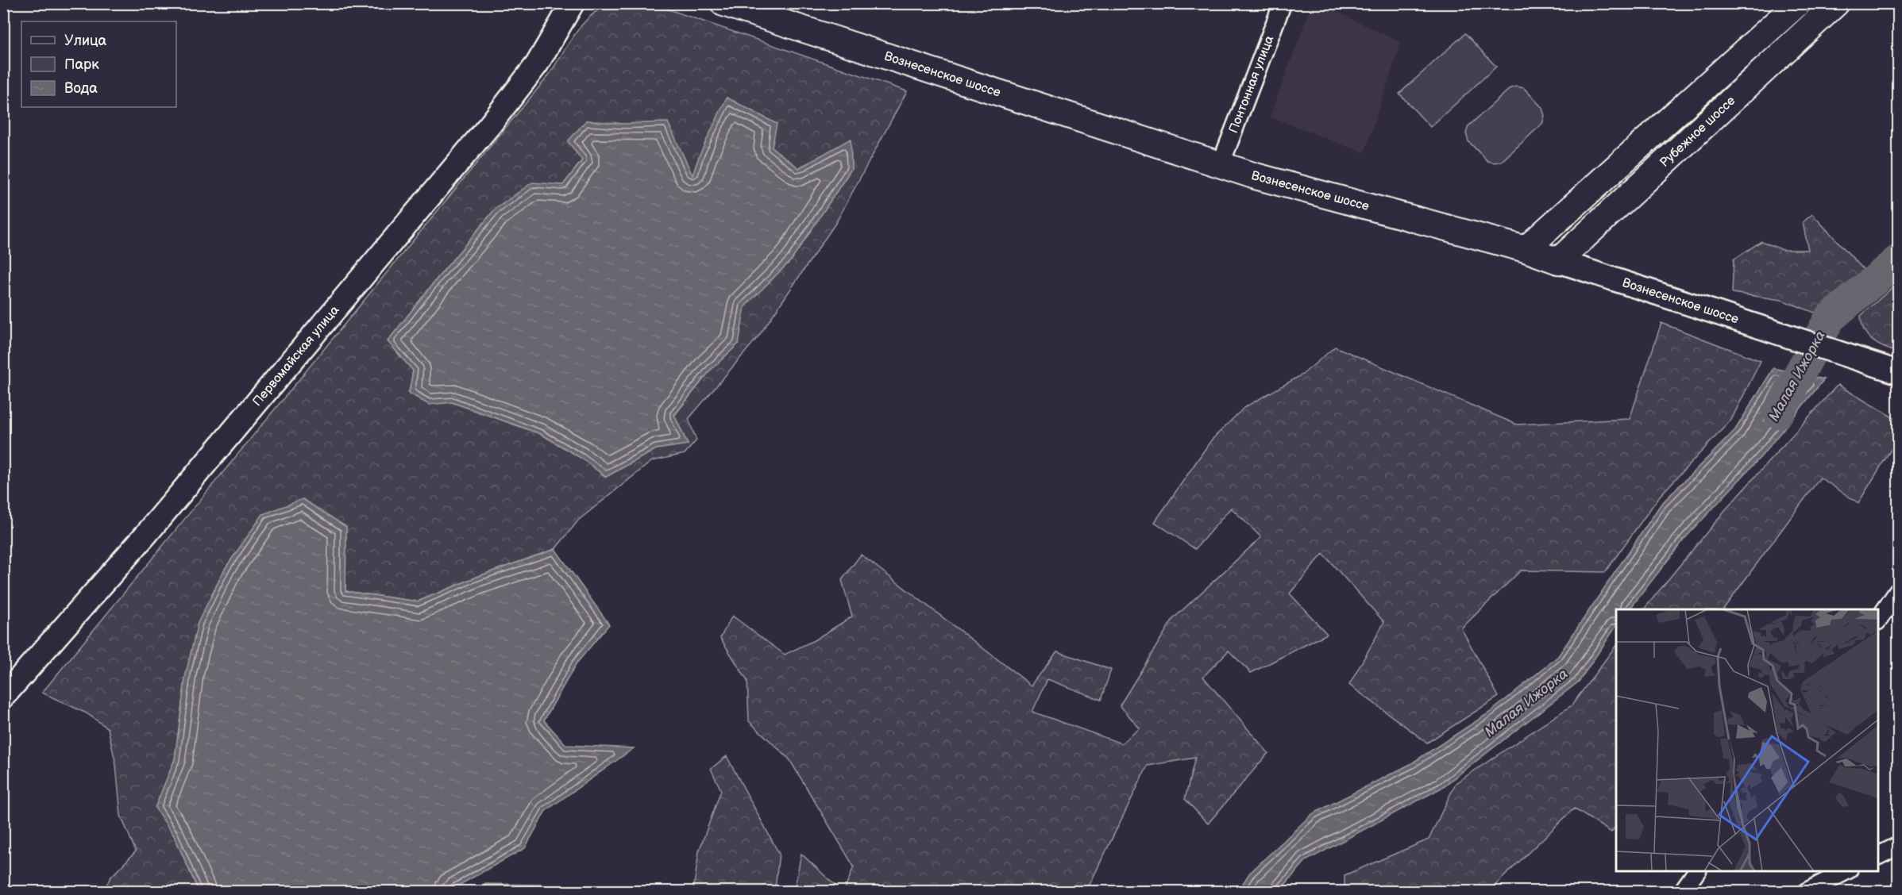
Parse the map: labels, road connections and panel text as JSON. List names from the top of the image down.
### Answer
{
  "streets": {
    "main road": ["Вознесенское шоссе", "Рубежное шоссе"],
    "street": ["Понтонная улица", "Первомайская улица"]
  },
  "crossings": [
    ["Вознесенское шоссе", "Понтонная улица"],
    ["Вознесенское шоссе", "Рубежное шоссе"]
  ],
  "water": ["Малая Ижорка"],
  "legend": ["Улица", "Парк", "Вода"]
}
